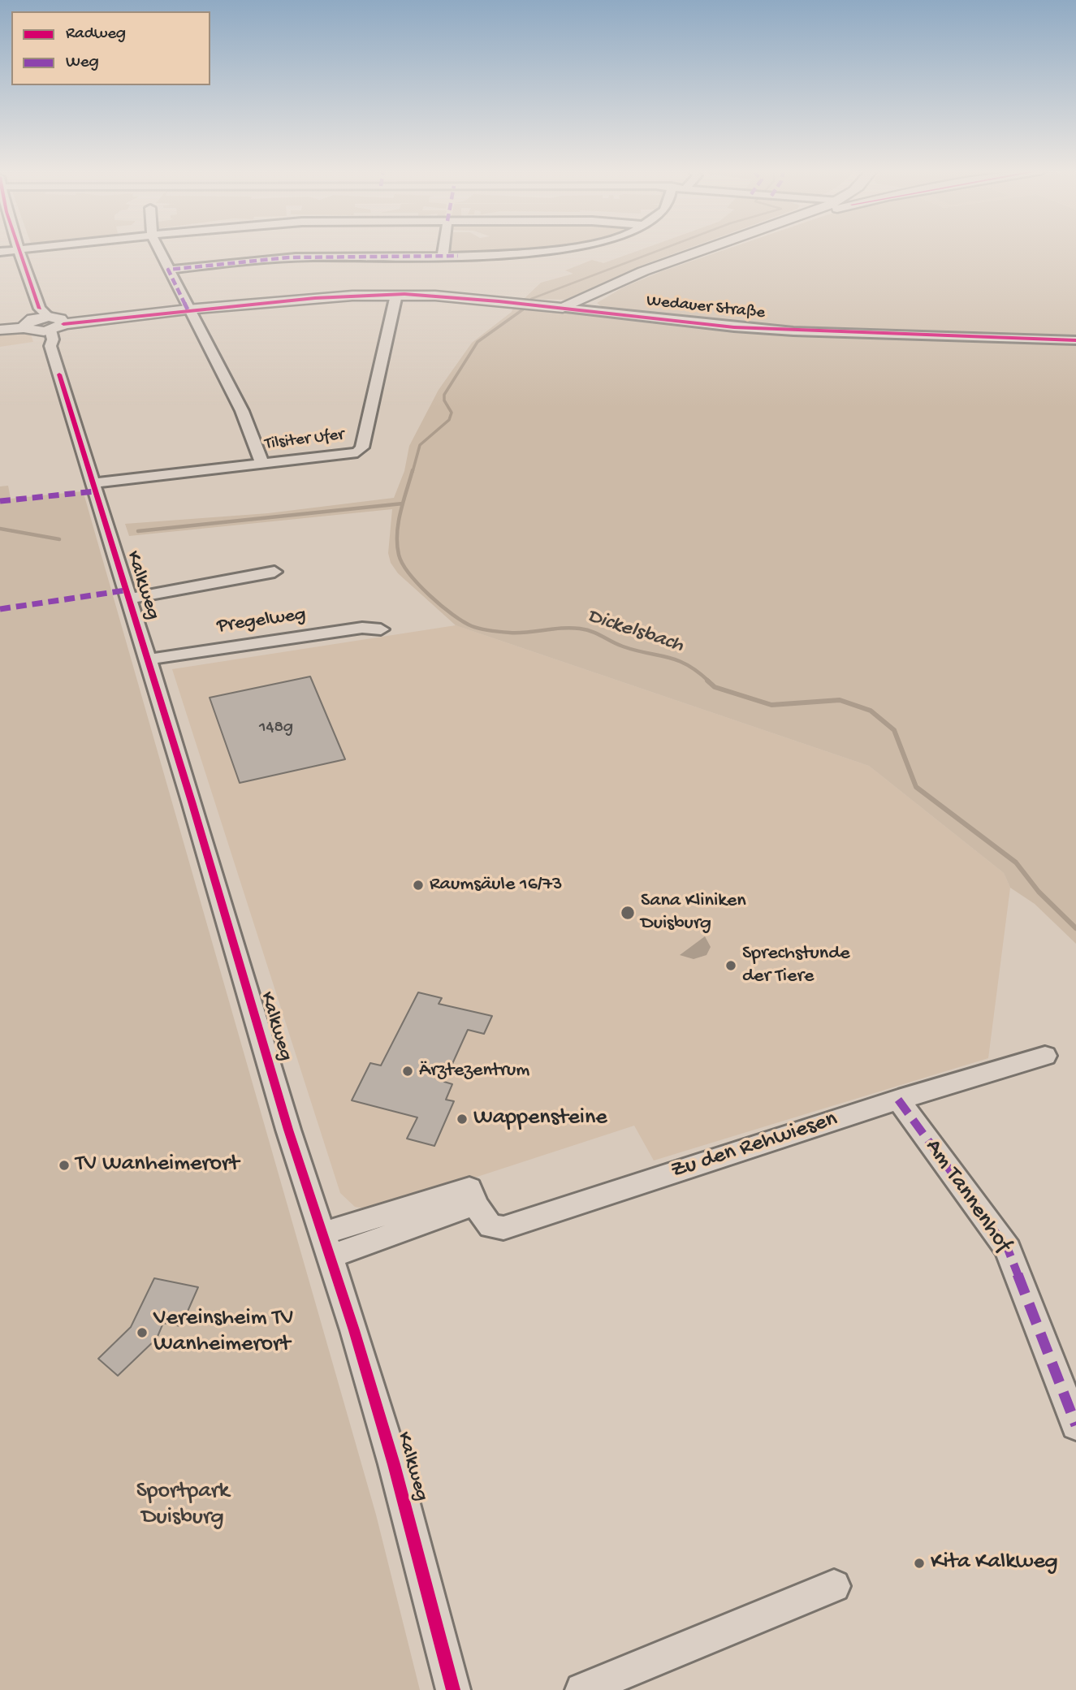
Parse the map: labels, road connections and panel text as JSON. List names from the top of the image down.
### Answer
{
  "streets": {
    "main road": ["Wedauer Straße"],
    "street": [
      "Tilsiter Ufer",
      "Kalkweg",
      "Pregelweg",
      "Zu den Rehwiesen",
      "Am Tannenhof"
    ]
  },
  "crossings": [
    ["Wedauer Straße", "Tilsiter Ufer"],
    ["Wedauer Straße", "Kalkweg"],
    ["Tilsiter Ufer", "Kalkweg"],
    ["Kalkweg", "Pregelweg"],
    ["Kalkweg", "Zu den Rehwiesen"],
    ["Zu den Rehwiesen", "Am Tannenhof"]
  ],
  "water": ["Dickelsbach"],
  "parks": ["Sportpark Duisburg"],
  "places": [
    "Raumsäule 16/73",
    "Sana Kliniken Duisburg",
    "Sprechstunde der Tiere",
    "Ärztezentrum",
    "Wappensteine",
    "TV Wanheimerort",
    "Vereinsheim TV Wanheimerort",
    "Kita Kalkweg"
  ],
  "house_numbers": ["148g"],
  "legend": ["Radweg", "Weg"]
}
